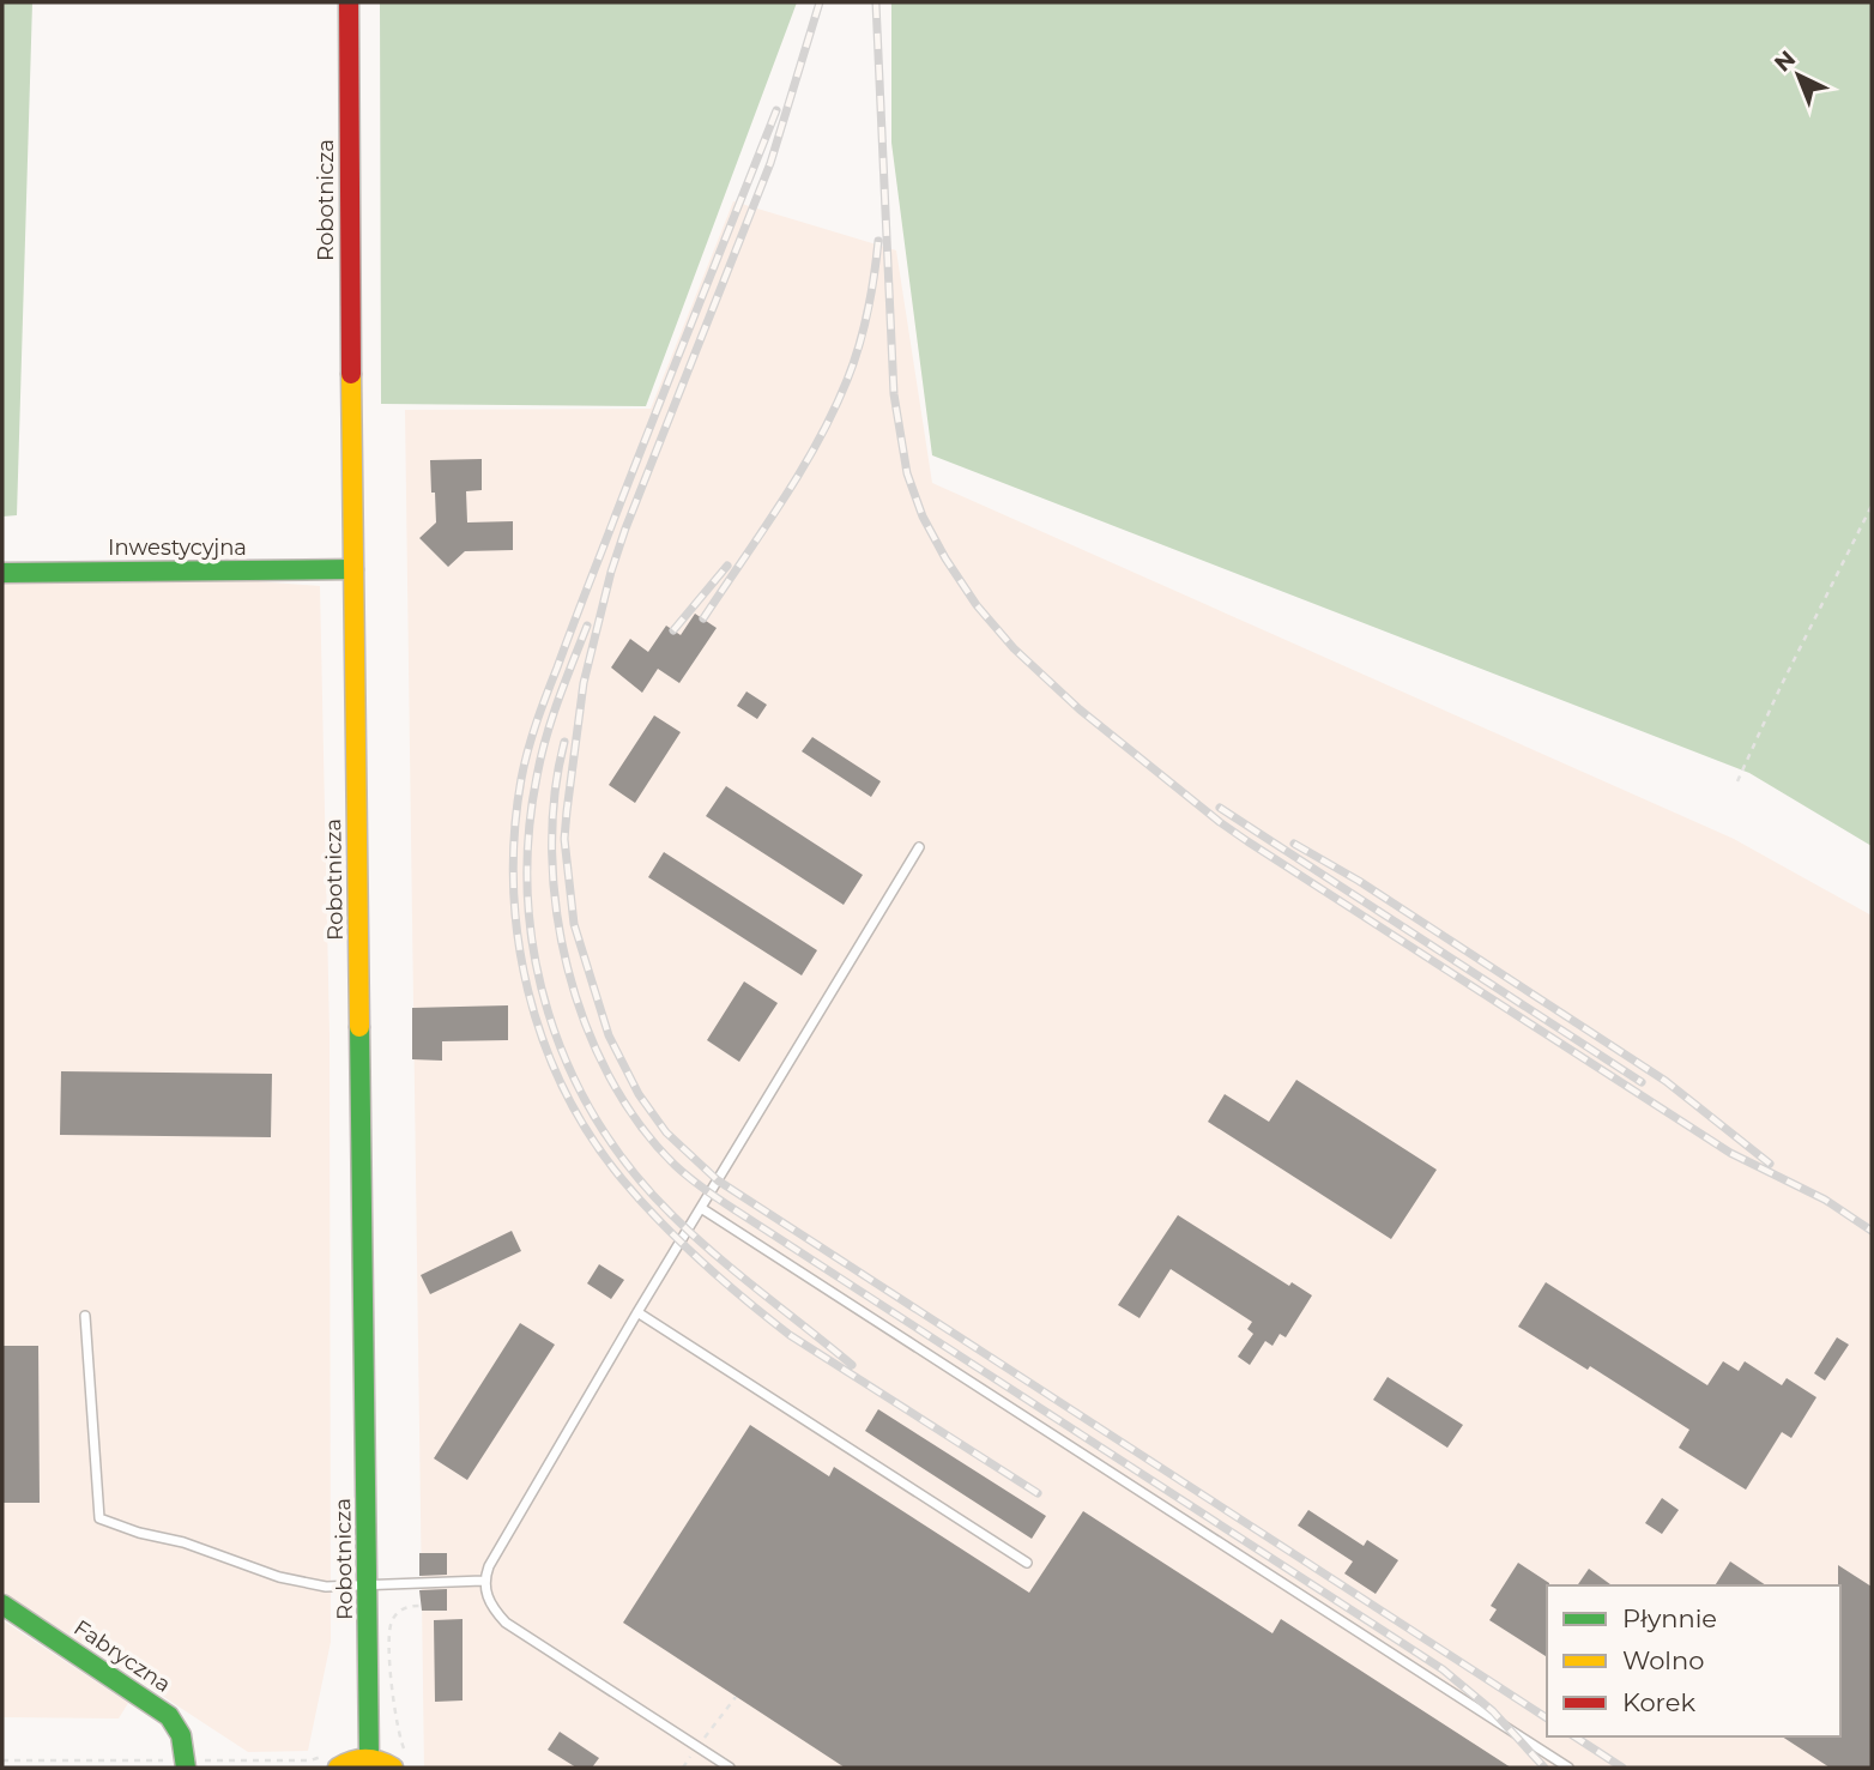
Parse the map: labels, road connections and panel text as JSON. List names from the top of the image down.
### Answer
{
  "streets": {
    "street": ["Robotnicza", "Inwestycyjna", "Fabryczna"]
  },
  "crossings": [
    ["Robotnicza", "Inwestycyjna"]
  ],
  "legend": ["Płynnie", "Wolno", "Korek"],
  "north": "top left"
}
